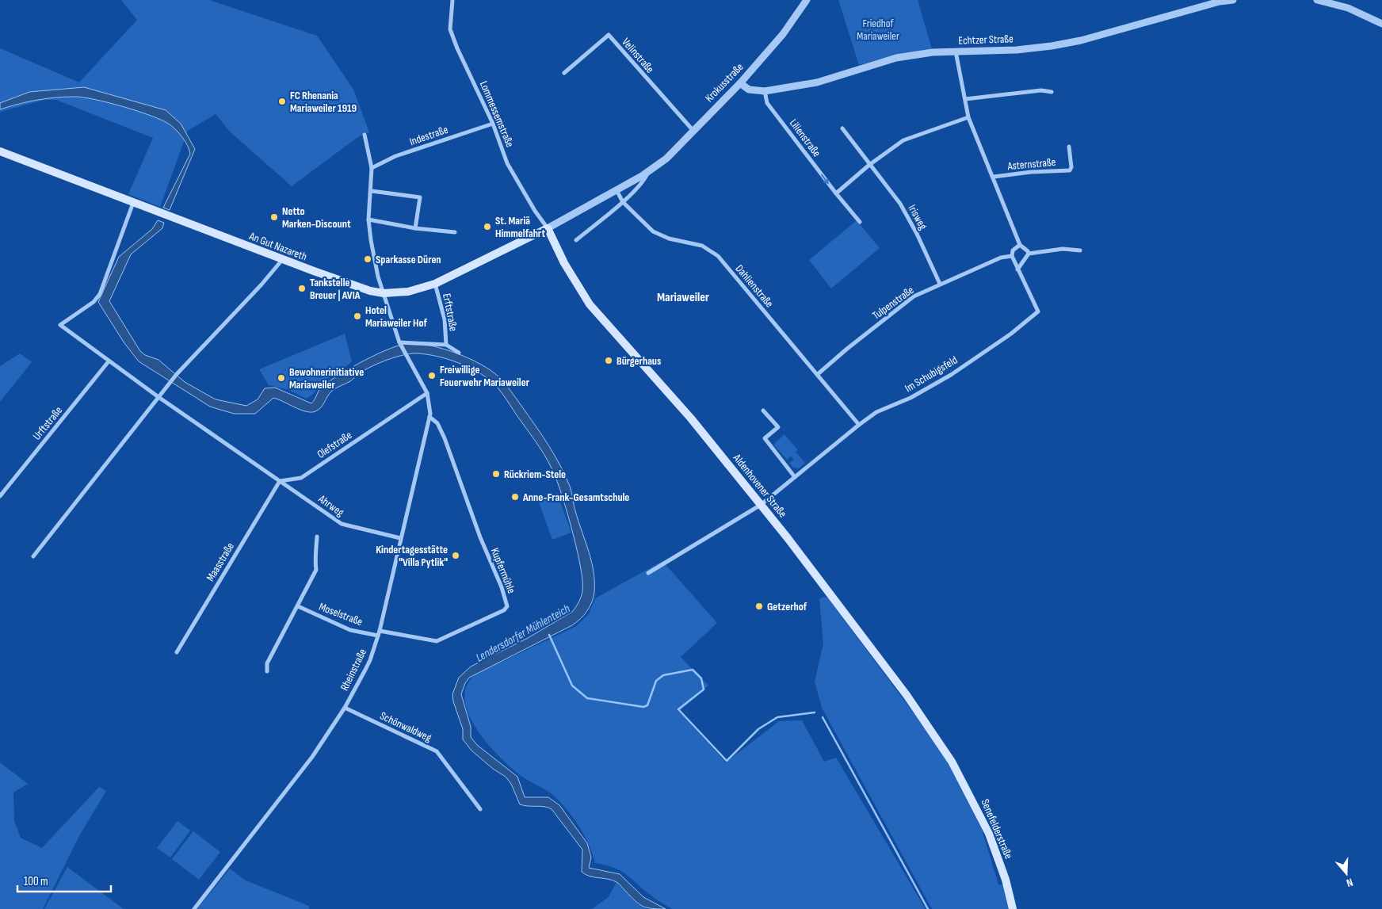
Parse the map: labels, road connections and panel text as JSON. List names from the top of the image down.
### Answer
{
  "streets": {
    "main road": ["An Gut Nazareth", "Aldenhovener Straße", "Senefelderstraße"],
    "street": [
      "Echtzer Straße",
      "Velinstraße",
      "Krokusstraße",
      "Lommessemstraße",
      "Indestraße",
      "Lilienstraße",
      "Asternstraße",
      "Irisweg",
      "Dahlienstraße",
      "Tulpenstraße",
      "Erftstraße",
      "Im Schubigsfeld",
      "Urftstraße",
      "Olefstraße",
      "Ahrweg",
      "Maasstraße",
      "Kupfermühle",
      "Moselstraße",
      "Rheinstraße",
      "Schönwaldweg"
    ]
  },
  "crossings": [
    ["Echtzer Straße", "Krokusstraße"],
    ["Echtzer Straße", "Lilienstraße"],
    ["Echtzer Straße", "Asternstraße"],
    ["Velinstraße", "Krokusstraße"],
    ["Krokusstraße", "Lommessemstraße"],
    ["Krokusstraße", "An Gut Nazareth"],
    ["Krokusstraße", "Dahlienstraße"],
    ["Krokusstraße", "Aldenhovener Straße"],
    ["Lommessemstraße", "Indestraße"],
    ["Lommessemstraße", "An Gut Nazareth"],
    ["Lommessemstraße", "Aldenhovener Straße"],
    ["Irisweg", "Tulpenstraße"],
    ["An Gut Nazareth", "Erftstraße"],
    ["An Gut Nazareth", "Aldenhovener Straße"],
    ["Dahlienstraße", "Tulpenstraße"],
    ["Dahlienstraße", "Im Schubigsfeld"],
    ["Im Schubigsfeld", "Aldenhovener Straße"],
    ["Olefstraße", "Ahrweg"],
    ["Olefstraße", "Maasstraße"],
    ["Olefstraße", "Rheinstraße"],
    ["Aldenhovener Straße", "Senefelderstraße"],
    ["Ahrweg", "Maasstraße"],
    ["Ahrweg", "Rheinstraße"],
    ["Kupfermühle", "Rheinstraße"],
    ["Moselstraße", "Rheinstraße"],
    ["Rheinstraße", "Schönwaldweg"]
  ],
  "one_way": ["Lilienstraße"],
  "districts": ["Mariaweiler"],
  "water": ["Lendersdorfer Mühlenteich"],
  "parks": ["Friedhof Mariaweiler"],
  "places": [
    "FC Rhenania Mariaweiler 1919",
    "Netto Marken-Discount",
    "St. Mariä Himmelfahrt",
    "Sparkasse Düren",
    "Tankstelle Breuer | AVIA",
    "Hotel Mariaweiler Hof",
    "Bürgerhaus",
    "Freiwillige Feuerwehr Mariaweiler",
    "Bewohnerinitiative Mariaweiler",
    "Rückriem-Stele",
    "Anne-Frank-Gesamtschule",
    "Kindertagesstätte \"Villa Pytlik\"",
    "Getzerhof"
  ],
  "scale_bar": "100 m",
  "north": "bottom"
}
